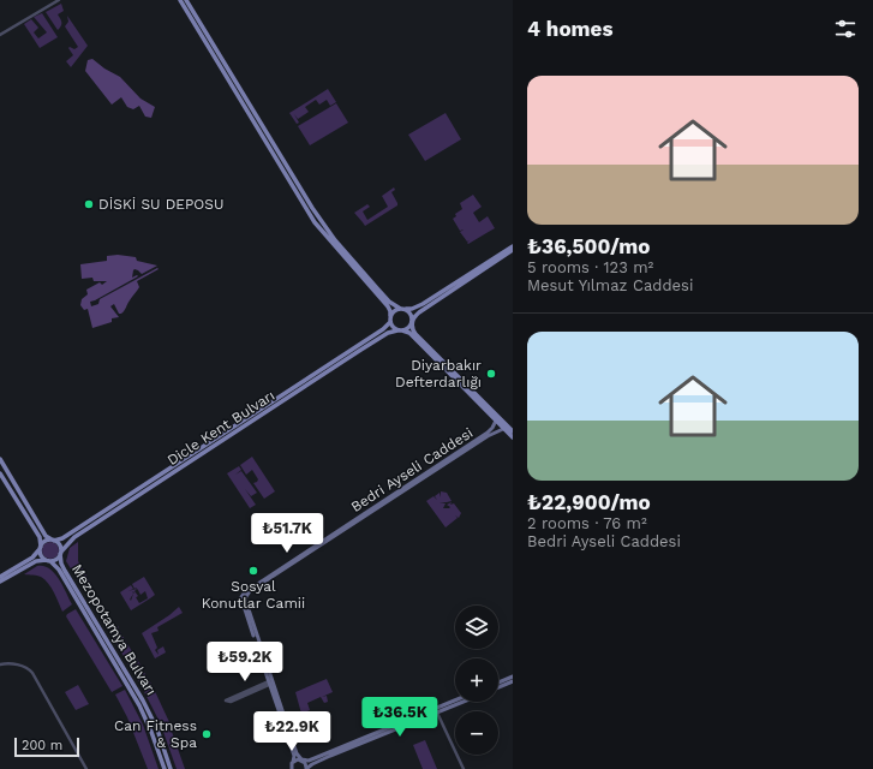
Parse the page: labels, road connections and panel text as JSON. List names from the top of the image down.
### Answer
{
  "streets": {
    "main road": ["Dicle Kent Bulvarı", "Bedri Ayseli Caddesi", "Mezopotamya Bulvarı"]
  },
  "crossings": [
    ["Dicle Kent Bulvarı", "Mezopotamya Bulvarı"]
  ],
  "places": [
    "DİSKİ SU DEPOSU",
    "Diyarbakır Defterdarlığı",
    "Sosyal Konutlar Camii",
    "Can Fitness & Spa"
  ],
  "scale_bar": "200 m",
  "page": {
    "heading": "4 homes",
    "list": [
      {
        "name": "₺36,500/mo",
        "note": "5 rooms · 123 m² · Mesut Yılmaz Caddesi"
      },
      {
        "name": "₺22,900/mo",
        "note": "2 rooms · 76 m² · Bedri Ayseli Caddesi"
      }
    ],
    "price": [
      "₺51.7K",
      "₺59.2K",
      "₺36.5K",
      "₺22.9K"
    ],
    "map_buttons": ["+", "−"],
    "scale": "200 m"
  }
}
